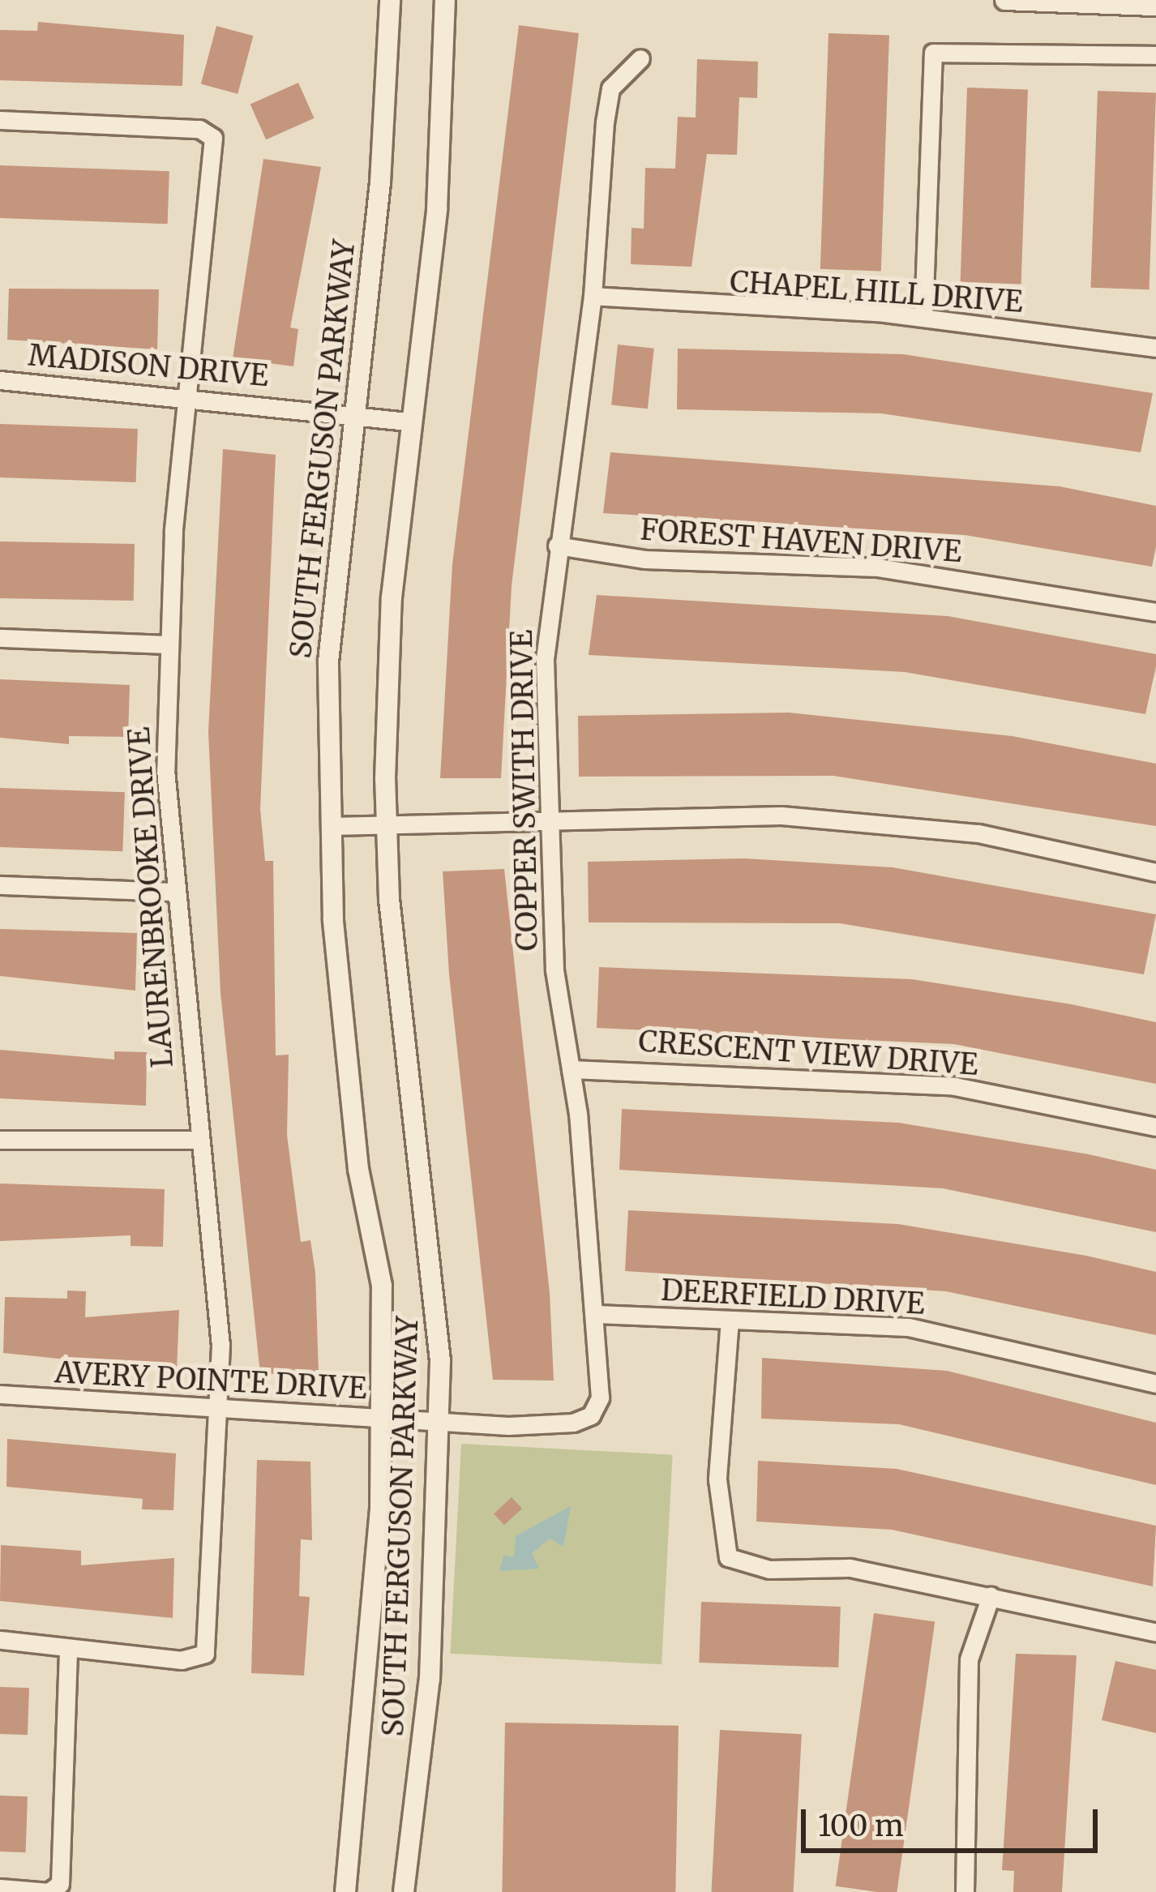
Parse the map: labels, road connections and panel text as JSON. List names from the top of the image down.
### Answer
{
  "streets": {
    "street": [
      "CHAPEL HILL DRIVE",
      "MADISON DRIVE",
      "SOUTH FERGUSON PARKWAY",
      "FOREST HAVEN DRIVE",
      "COPPER SWITH DRIVE",
      "LAURENBROOKE DRIVE",
      "CRESCENT VIEW DRIVE",
      "DEERFIELD DRIVE",
      "AVERY POINTE DRIVE"
    ]
  },
  "crossings": [
    ["CHAPEL HILL DRIVE", "COPPER SWITH DRIVE"],
    ["MADISON DRIVE", "SOUTH FERGUSON PARKWAY"],
    ["MADISON DRIVE", "LAURENBROOKE DRIVE"],
    ["SOUTH FERGUSON PARKWAY", "AVERY POINTE DRIVE"],
    ["FOREST HAVEN DRIVE", "COPPER SWITH DRIVE"],
    ["COPPER SWITH DRIVE", "CRESCENT VIEW DRIVE"],
    ["COPPER SWITH DRIVE", "DEERFIELD DRIVE"],
    ["COPPER SWITH DRIVE", "AVERY POINTE DRIVE"],
    ["LAURENBROOKE DRIVE", "AVERY POINTE DRIVE"]
  ],
  "scale_bar": "100 m"
}
